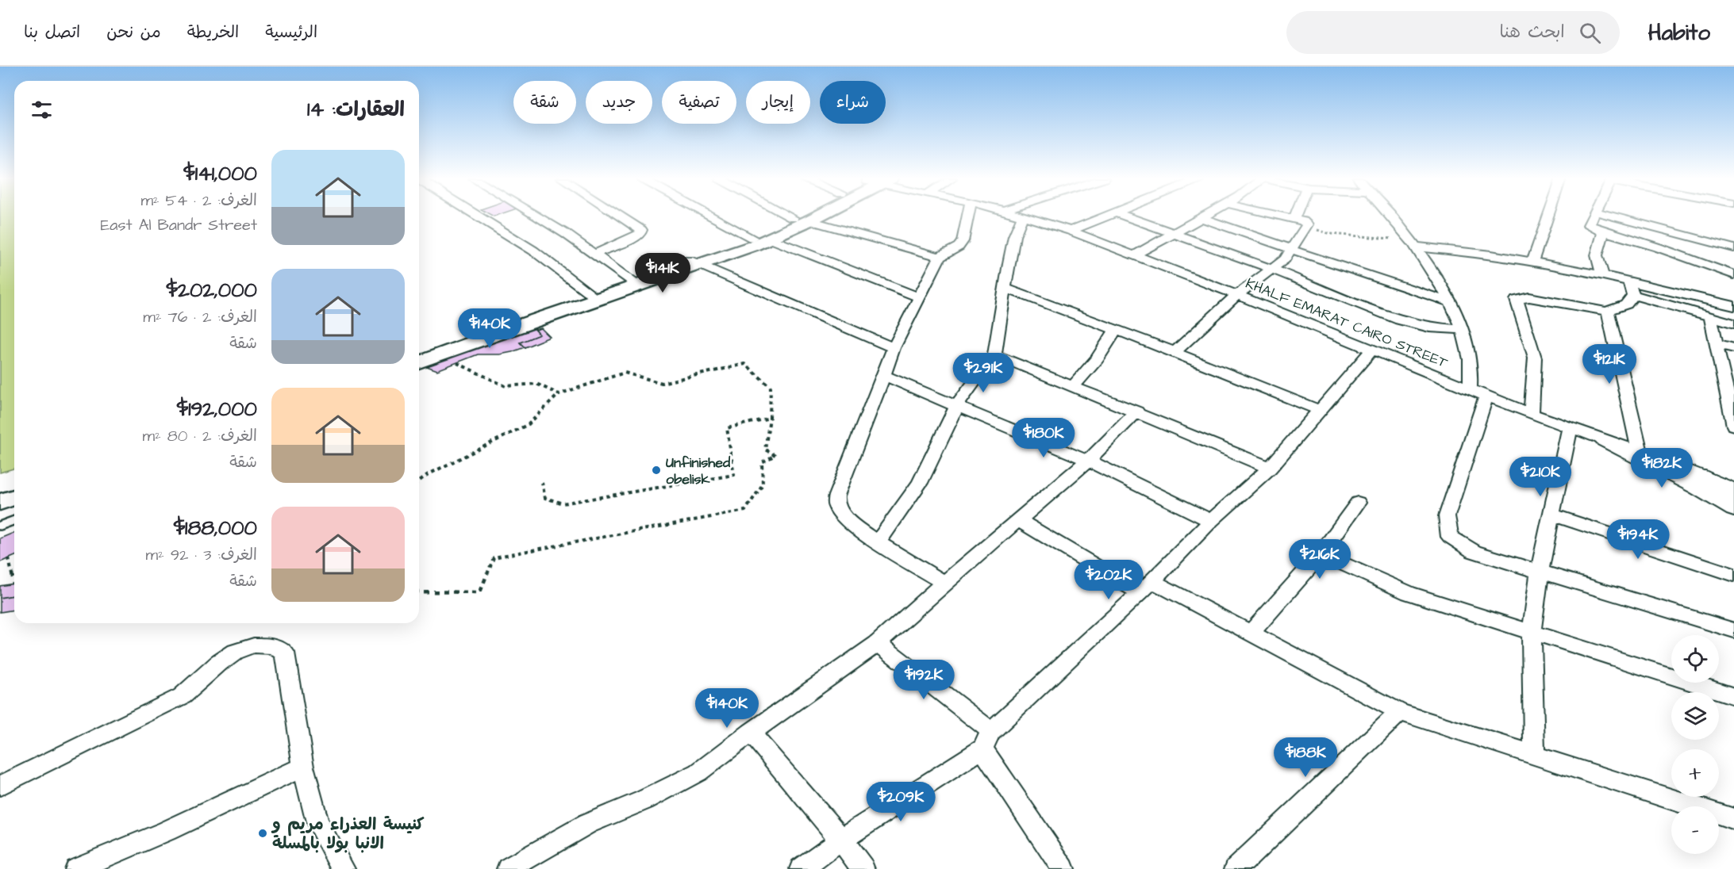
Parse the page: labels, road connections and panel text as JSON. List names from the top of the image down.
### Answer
{
  "streets": {
    "street": ["KHALF EMARAT CAIRO STREET"]
  },
  "places": ["Unfinished obelisk", "كنيسة العذراء مريم و الانبا بولا بالمسلة"],
  "page": {
    "header": "Habito",
    "search": "ابحث هنا",
    "nav": [
      "الرئيسية",
      "الخريطة",
      "من نحن",
      "اتصل بنا"
    ],
    "chip": [
      "شراء",
      "إيجار",
      "تصفية",
      "جديد",
      "شقة"
    ],
    "heading": "العقارات: 14",
    "list": [
      {
        "name": "$141,000",
        "note": "الغرف: 2 · 54 m² · East Al Bandr Street"
      },
      {
        "name": "$202,000",
        "note": "الغرف: 2 · 76 m² · شقة"
      },
      {
        "name": "$192,000",
        "note": "الغرف: 2 · 80 m² · شقة"
      },
      {
        "name": "$188,000",
        "note": "الغرف: 3 · 92 m² · شقة"
      }
    ],
    "price": [
      "$141K",
      "$140K",
      "$121K",
      "$291K",
      "$180K",
      "$182K",
      "$210K",
      "$194K",
      "$216K",
      "$202K",
      "$192K",
      "$140K",
      "$188K",
      "$209K"
    ],
    "map_buttons": ["+", "−"]
  }
}
